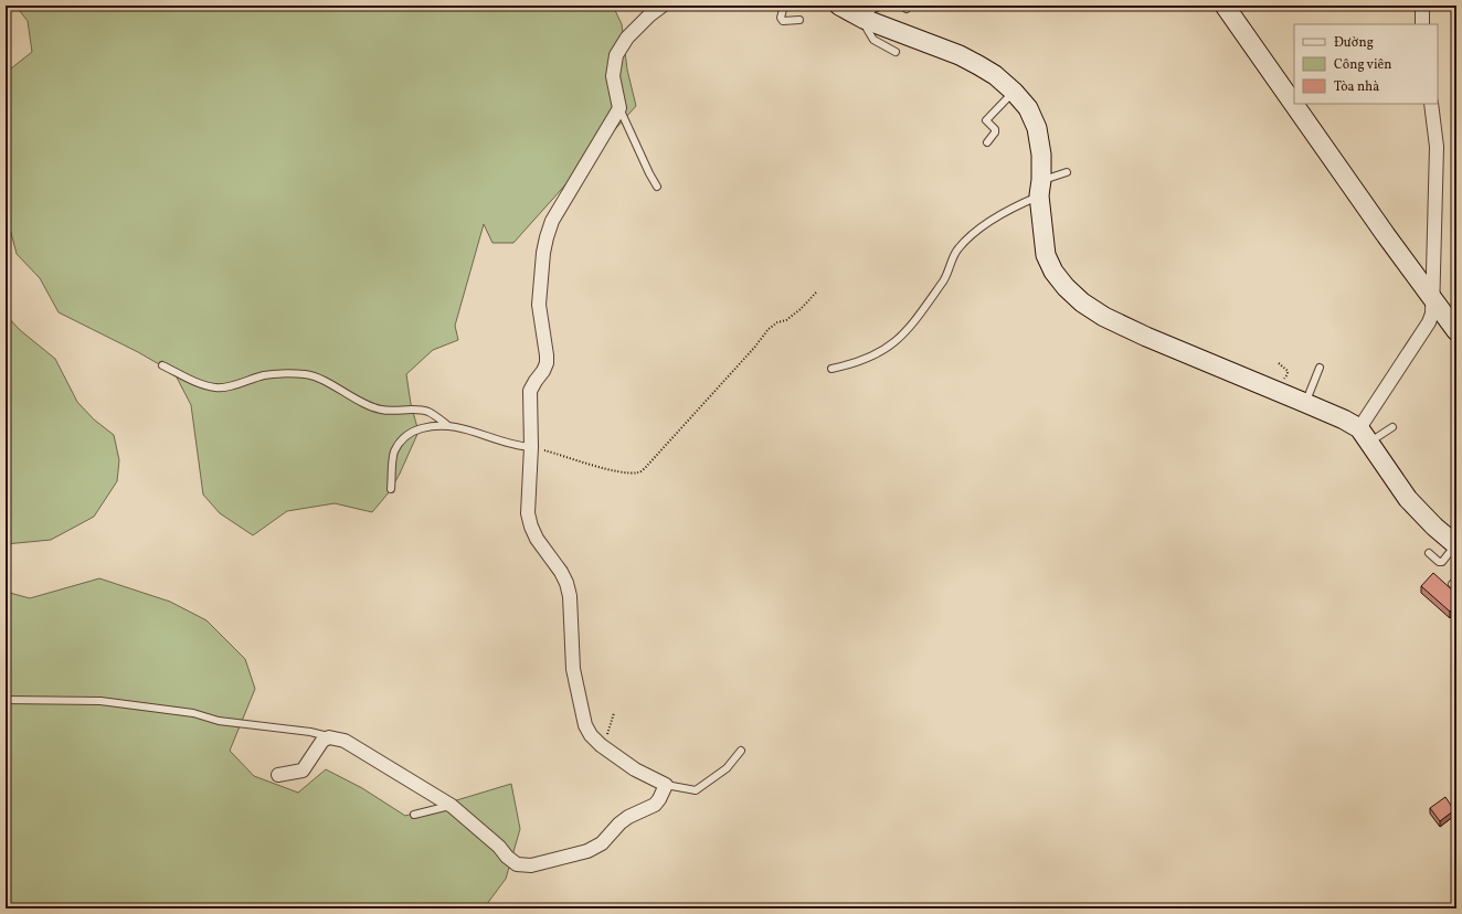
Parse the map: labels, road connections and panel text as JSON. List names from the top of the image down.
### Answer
{
  "legend": ["Đường", "Công viên", "Tòa nhà"]
}
